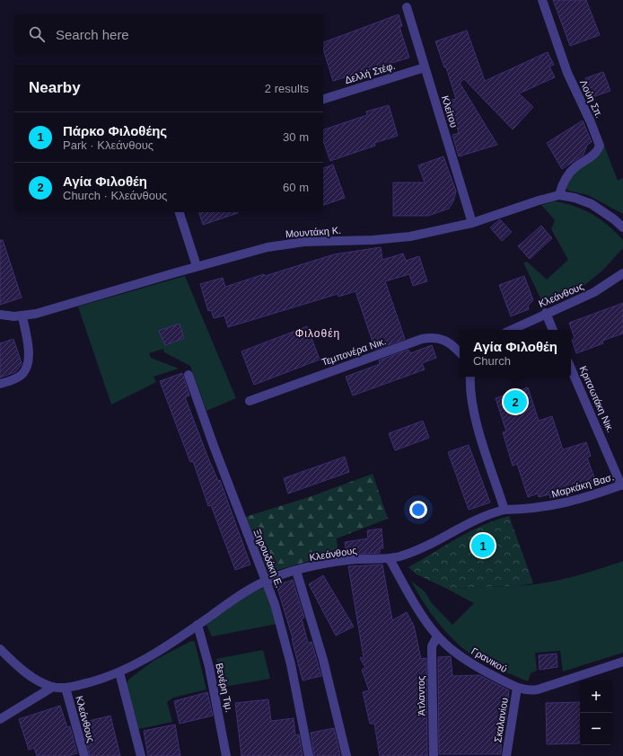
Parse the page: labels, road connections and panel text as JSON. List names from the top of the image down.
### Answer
{
  "streets": {
    "street": [
      "Δελλή Στέφ.",
      "Λούη Σπ.",
      "Κλείτου",
      "Μουντάκη Κ.",
      "Κλεάνθους",
      "Τεμπονέρα Νικ.",
      "Κριτσωτάκη Νικ.",
      "Μαρκάκη Βασ.",
      "Ξηρουδάκη Ε.",
      "Γρανικού",
      "Βενέρη Τιμ.",
      "Άτλαντος",
      "Σκαλανίου"
    ]
  },
  "crossings": [
    ["Δελλή Στέφ.", "Κλείτου"],
    ["Λούη Σπ.", "Μουντάκη Κ."],
    ["Κλείτου", "Μουντάκη Κ."],
    ["Κλεάνθους", "Μαρκάκη Βασ."],
    ["Κλεάνθους", "Ξηρουδάκη Ε."],
    ["Κλεάνθους", "Γρανικού"],
    ["Κλεάνθους", "Βενέρη Τιμ."],
    ["Κριτσωτάκη Νικ.", "Μαρκάκη Βασ."],
    ["Γρανικού", "Άτλαντος"],
    ["Γρανικού", "Σκαλανίου"]
  ],
  "districts": ["Φιλοθέη"],
  "page": {
    "search": "Search here",
    "heading": ["Nearby", "2 results"],
    "list": [
      {
        "mark": "1",
        "name": "Πάρκο Φιλοθέης",
        "note": "Park · Κλεάνθους",
        "value": "30 m"
      },
      {
        "mark": "2",
        "name": "Αγία Φιλοθέη",
        "note": "Church · Κλεάνθους",
        "value": "60 m"
      }
    ],
    "popup": ["Αγία Φιλοθέη", "Church"],
    "pins": ["2", "1"],
    "map_buttons": ["+", "−"]
  }
}
